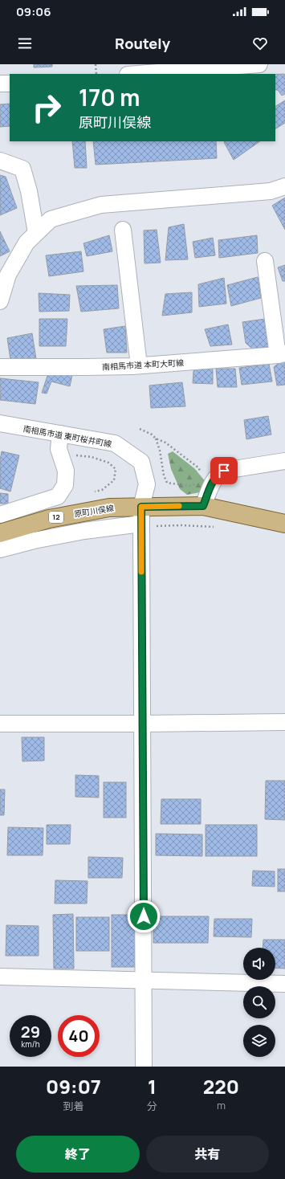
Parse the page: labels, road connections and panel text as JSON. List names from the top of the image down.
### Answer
{
  "streets": {
    "main road": ["原町川俣線", "12"],
    "street": ["南相馬市道 本町大町線", "南相馬市道 東町桜井町線"]
  },
  "crossings": [
    ["南相馬市道 東町桜井町線", "原町川俣線"]
  ],
  "page": {
    "status": "09:06",
    "header": "Routely",
    "turn": ["170 m", "原町川俣線"],
    "speed": "29 km/h",
    "limit": "40",
    "eta": [
      "09:07",
      "到着",
      "1",
      "分",
      "220",
      "m"
    ],
    "buttons": ["終了", "共有"]
  }
}
